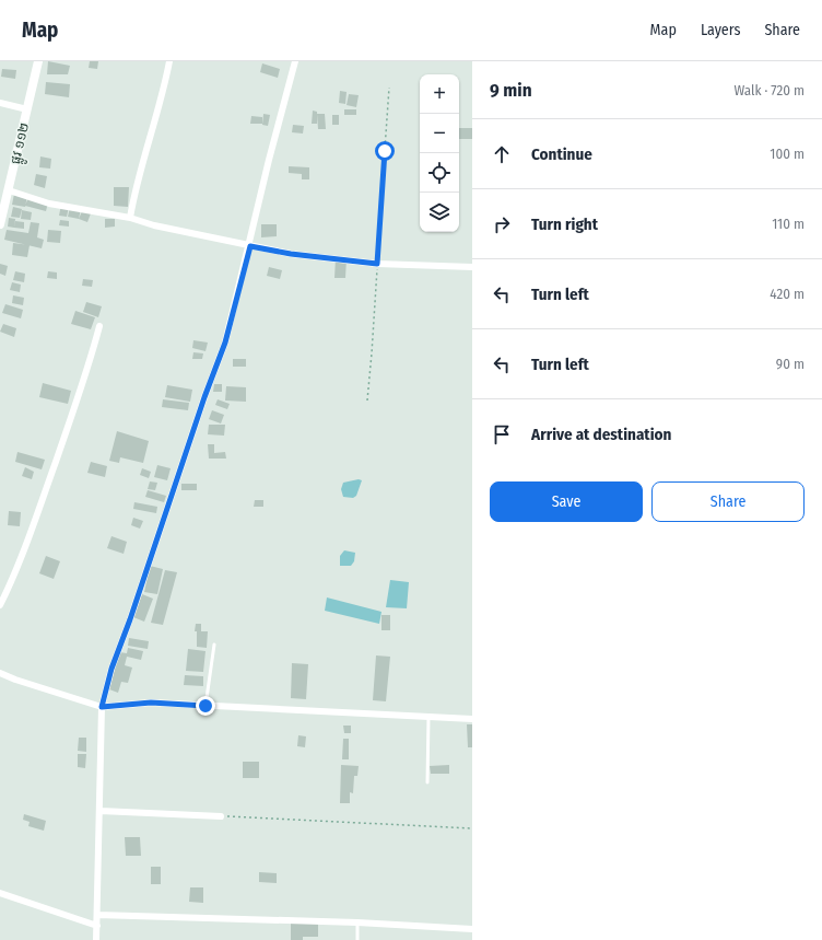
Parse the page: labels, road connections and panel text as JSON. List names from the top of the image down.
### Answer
{
  "streets": {
    "street": ["ផ្លូវ ១១២"]
  },
  "page": {
    "header": "Map",
    "nav": ["Map", "Layers", "Share"],
    "heading": ["9 min", "Walk · 720 m"],
    "map_buttons": ["+", "−"],
    "list": [
      ["Continue", "100 m"],
      ["Turn right", "110 m"],
      ["Turn left", "420 m"],
      ["Turn left", "90 m"],
      "Arrive at destination"
    ],
    "buttons": ["Save", "Share"]
  }
}
